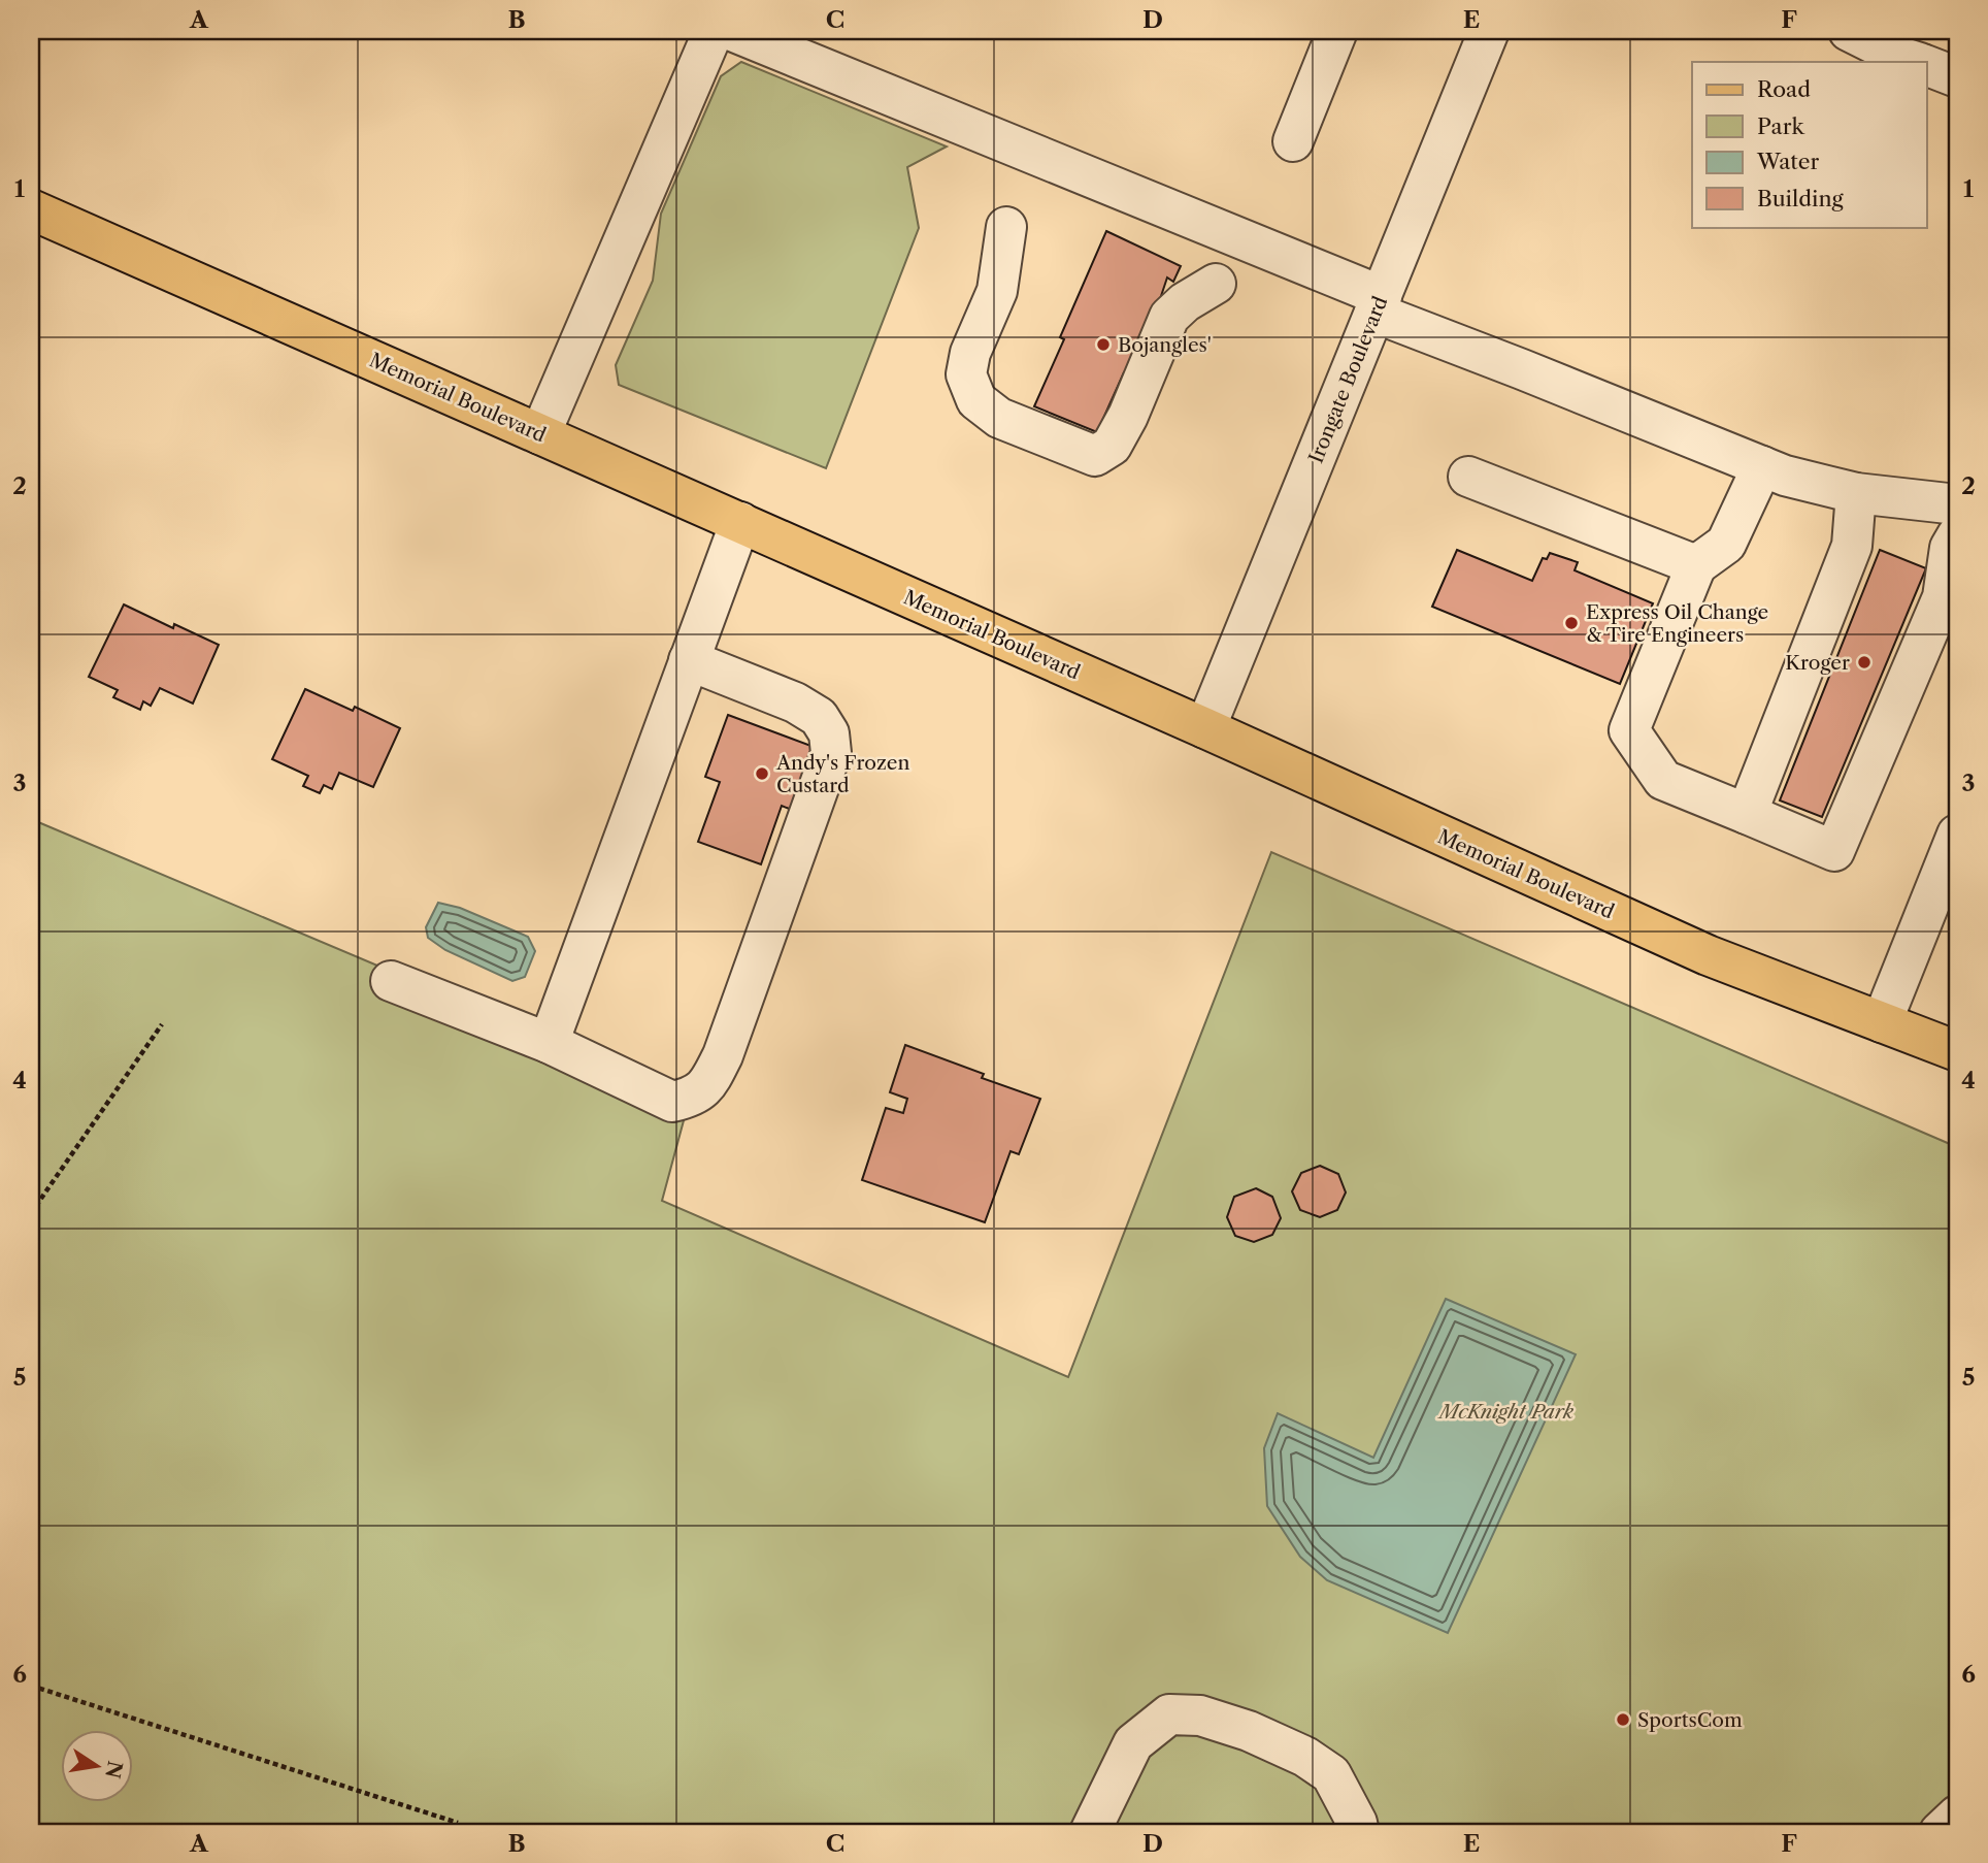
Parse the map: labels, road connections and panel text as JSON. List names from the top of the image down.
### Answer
{
  "streets": {
    "main road": ["Memorial Boulevard"],
    "street": ["Irongate Boulevard"]
  },
  "crossings": [
    ["Irongate Boulevard", "Memorial Boulevard"]
  ],
  "parks": ["McKnight Park"],
  "places": [
    "Bojangles'",
    "Express Oil Change & Tire Engineers",
    "Kroger",
    "Andy's Frozen Custard",
    "SportsCom"
  ],
  "legend": [
    "Road",
    "Park",
    "Water",
    "Building"
  ],
  "north": "right",
  "grid": {
    "columns": [
      "A",
      "B",
      "C",
      "D",
      "E",
      "F"
    ],
    "rows": [
      "1",
      "2",
      "3",
      "4",
      "5",
      "6"
    ]
  }
}
